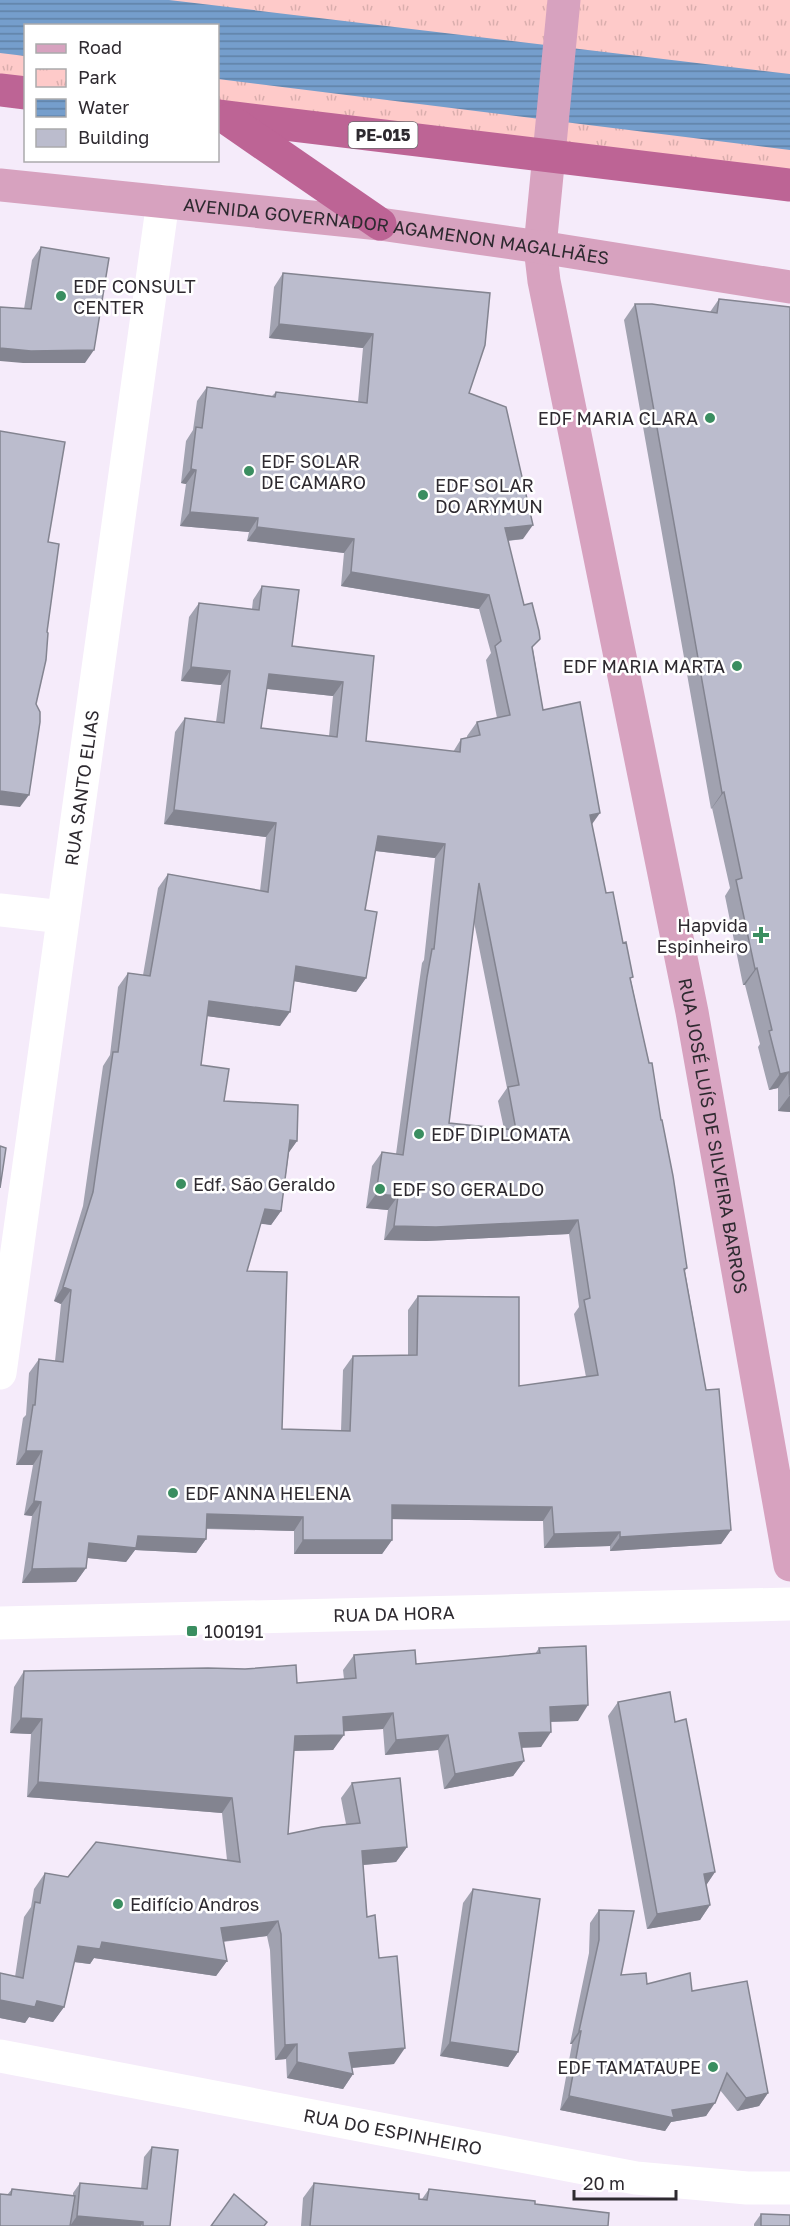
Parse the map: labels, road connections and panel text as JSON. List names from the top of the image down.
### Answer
{
  "streets": {
    "highway": ["PE-015"],
    "main road": ["AVENIDA GOVERNADOR AGAMENON MAGALHÃES", "RUA JOSÉ LUÍS DE SILVEIRA BARROS"],
    "street": ["RUA SANTO ELIAS", "RUA DA HORA", "RUA DO ESPINHEIRO"]
  },
  "crossings": [
    ["PE-015", "RUA JOSÉ LUÍS DE SILVEIRA BARROS"],
    ["AVENIDA GOVERNADOR AGAMENON MAGALHÃES", "RUA SANTO ELIAS"],
    ["AVENIDA GOVERNADOR AGAMENON MAGALHÃES", "RUA JOSÉ LUÍS DE SILVEIRA BARROS"]
  ],
  "places": {
    "other": [
      "EDF CONSULT CENTER",
      "EDF MARIA CLARA",
      "EDF SOLAR DE CAMARO",
      "EDF SOLAR DO ARYMUN",
      "EDF MARIA MARTA",
      "EDF DIPLOMATA",
      "Edf. São Geraldo",
      "EDF SO GERALDO",
      "EDF ANNA HELENA",
      "Edifício Andros",
      "EDF TAMATAUPE"
    ],
    "health": ["Hapvida Espinheiro"],
    "transit": ["100191"]
  },
  "legend": [
    "Road",
    "Park",
    "Water",
    "Building"
  ],
  "scale_bar": "20 m"
}
